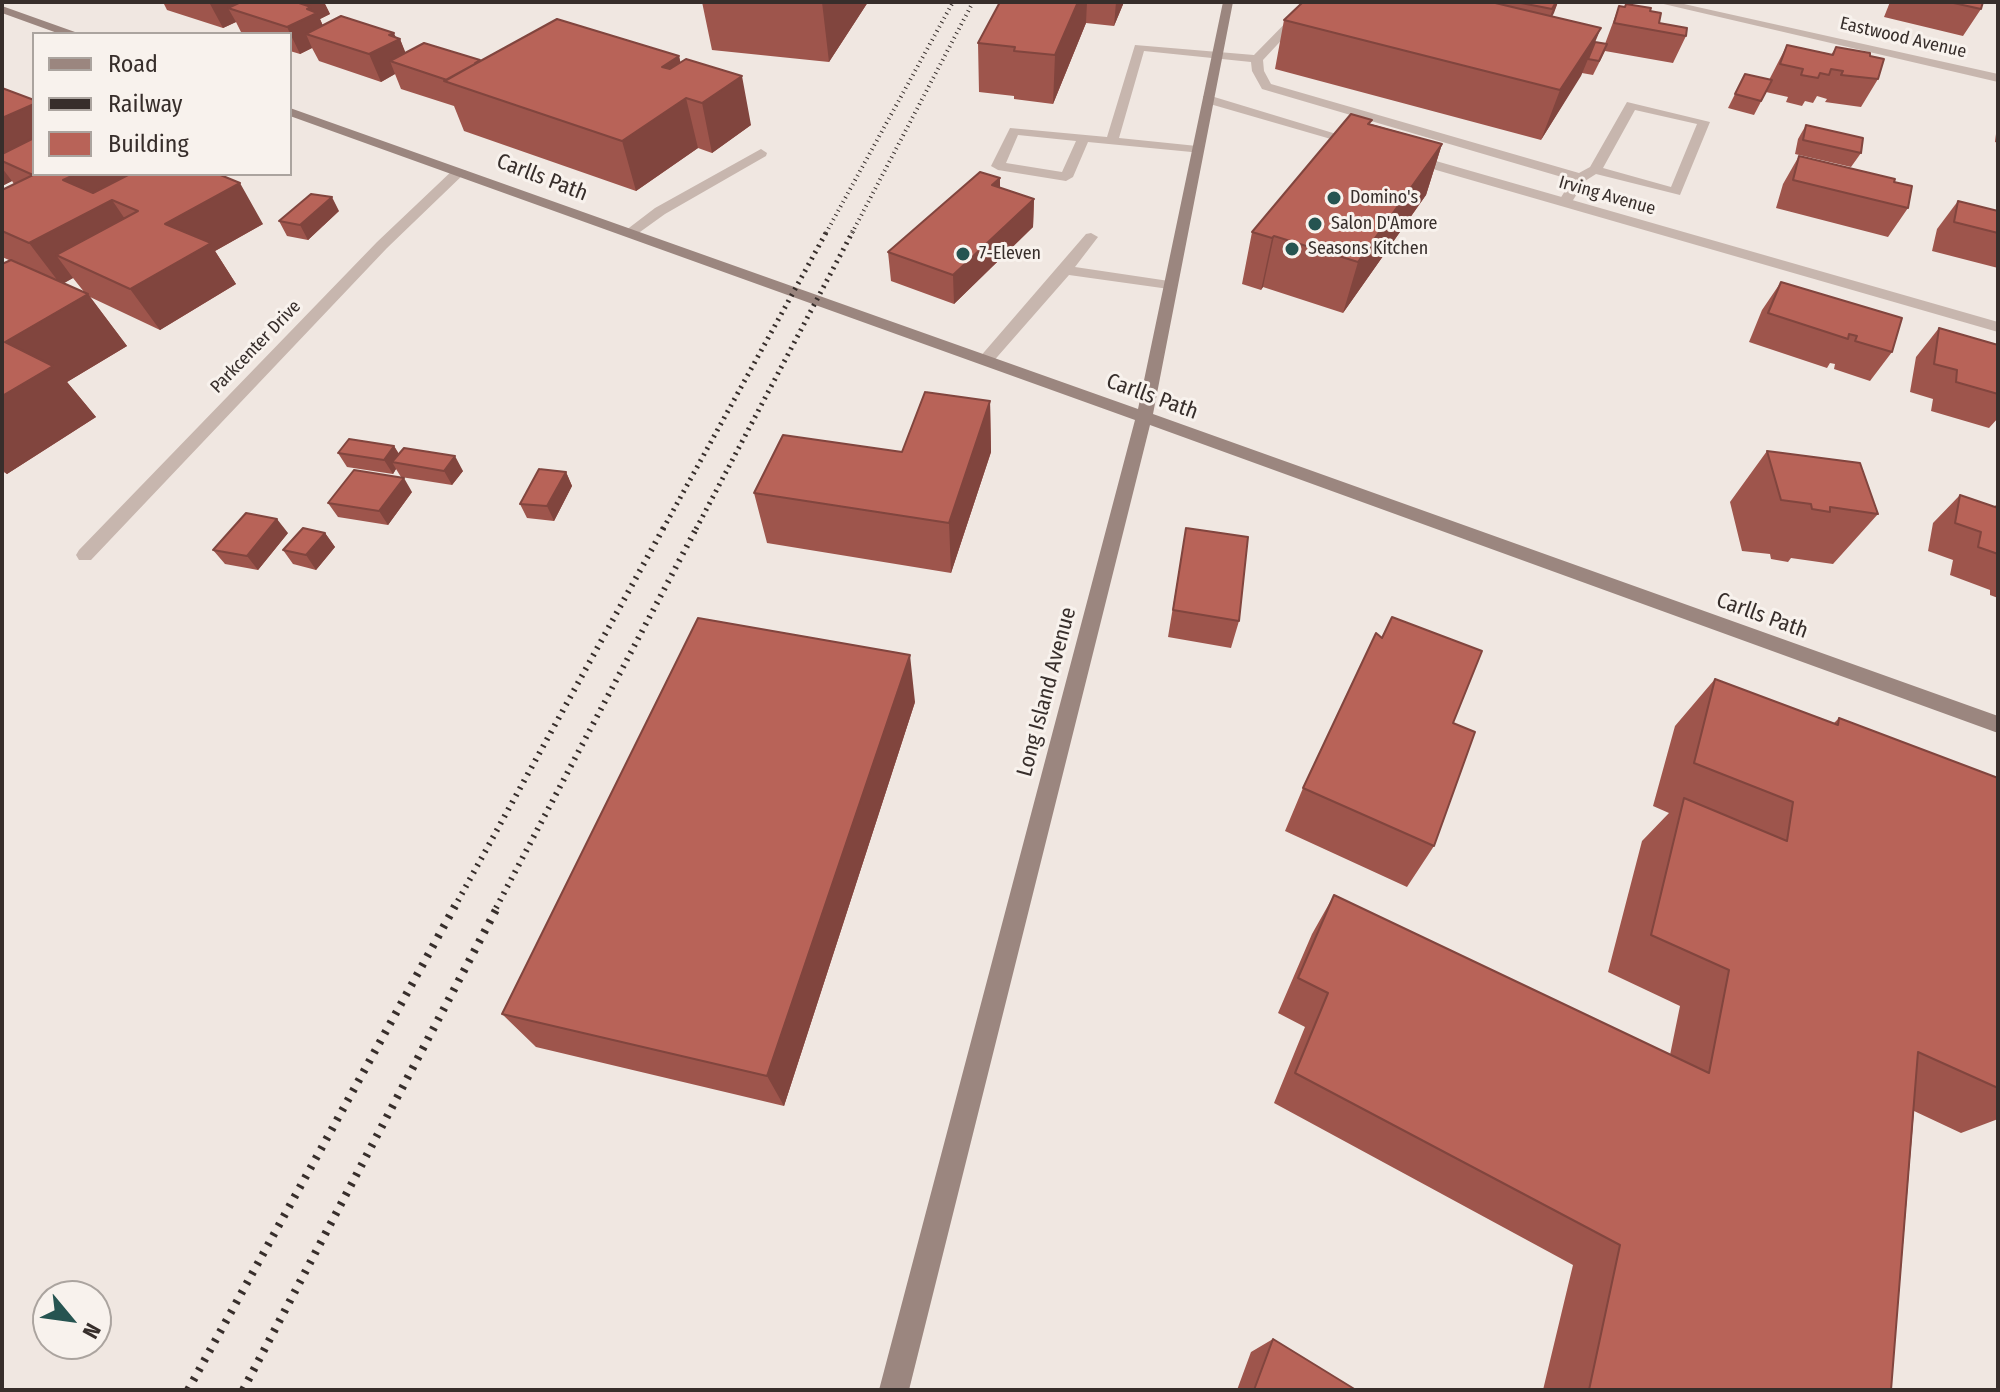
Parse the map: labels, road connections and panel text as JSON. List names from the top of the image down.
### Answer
{
  "streets": {
    "street": [
      "Eastwood Avenue",
      "Carlls Path",
      "Irving Avenue",
      "Parkcenter Drive",
      "Long Island Avenue"
    ]
  },
  "crossings": [
    ["Carlls Path", "Parkcenter Drive"],
    ["Carlls Path", "Long Island Avenue"]
  ],
  "places": [
    "Domino's",
    "Salon D'Amore",
    "Seasons Kitchen",
    "7-Eleven"
  ],
  "legend": ["Road", "Railway", "Building"],
  "north": "bottom right"
}
